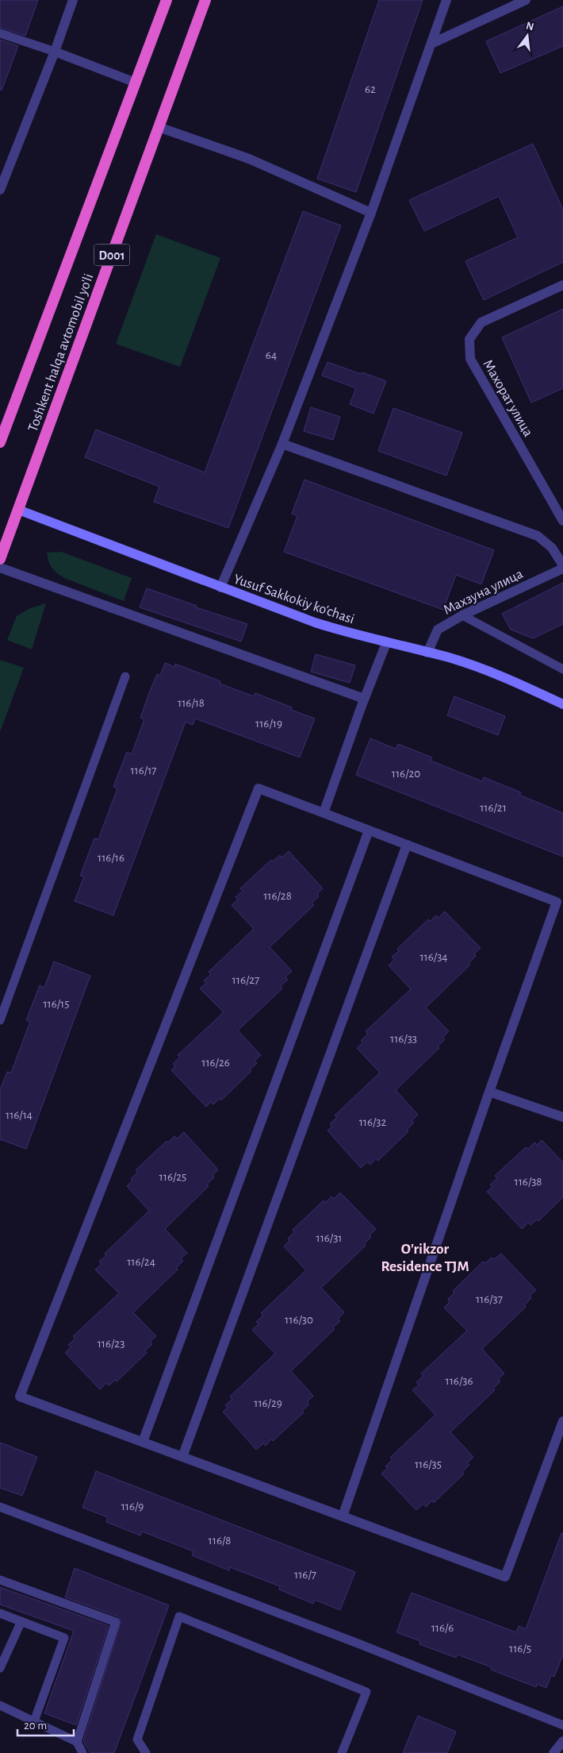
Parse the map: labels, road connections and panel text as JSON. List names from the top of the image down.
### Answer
{
  "streets": {
    "highway": ["D001", "Toshkent halqa avtomobil yo'li"],
    "main road": ["Yusuf Sakkokiy ko'chasi"],
    "street": ["Махорат улица", "Махзуна улица"]
  },
  "crossings": [
    ["Toshkent halqa avtomobil yo'li", "Yusuf Sakkokiy ko'chasi"],
    ["Махзуна улица", "Yusuf Sakkokiy ko'chasi"]
  ],
  "districts": ["O'rikzor Residence TJM"],
  "house_numbers": [
    "62",
    "64",
    "116/18",
    "116/19",
    "116/17",
    "116/20",
    "116/21",
    "116/16",
    "116/28",
    "116/34",
    "116/27",
    "116/15",
    "116/33",
    "116/26",
    "116/14",
    "116/32",
    "116/25",
    "116/38",
    "116/31",
    "116/24",
    "116/37",
    "116/30",
    "116/23",
    "116/36",
    "116/29",
    "116/35",
    "116/9",
    "116/8",
    "116/7",
    "116/6",
    "116/5"
  ],
  "scale_bar": "20 m",
  "north": "top"
}
